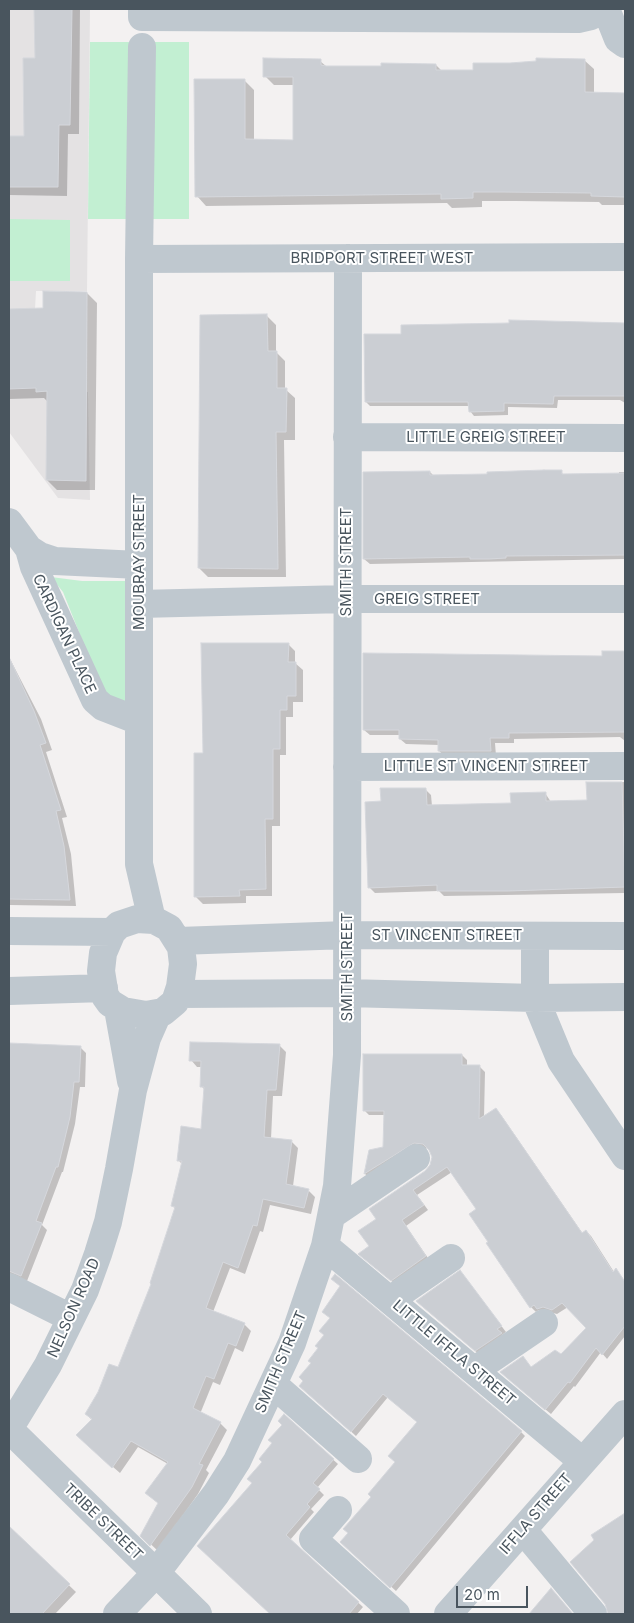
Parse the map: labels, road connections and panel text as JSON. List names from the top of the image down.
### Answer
{
  "streets": {
    "street": [
      "BRIDPORT STREET WEST",
      "LITTLE GREIG STREET",
      "MOUBRAY STREET",
      "SMITH STREET",
      "GREIG STREET",
      "CARDIGAN PLACE",
      "LITTLE ST VINCENT STREET",
      "ST VINCENT STREET",
      "NELSON ROAD",
      "LITTLE IFFLA STREET",
      "IFFLA STREET",
      "TRIBE STREET"
    ]
  },
  "crossings": [
    ["BRIDPORT STREET WEST", "MOUBRAY STREET"],
    ["BRIDPORT STREET WEST", "SMITH STREET"],
    ["LITTLE GREIG STREET", "SMITH STREET"],
    ["MOUBRAY STREET", "GREIG STREET"],
    ["MOUBRAY STREET", "CARDIGAN PLACE"],
    ["MOUBRAY STREET", "ST VINCENT STREET"],
    ["MOUBRAY STREET", "NELSON ROAD"],
    ["SMITH STREET", "GREIG STREET"],
    ["SMITH STREET", "LITTLE ST VINCENT STREET"],
    ["SMITH STREET", "ST VINCENT STREET"],
    ["SMITH STREET", "LITTLE IFFLA STREET"],
    ["SMITH STREET", "TRIBE STREET"],
    ["ST VINCENT STREET", "NELSON ROAD"],
    ["NELSON ROAD", "TRIBE STREET"],
    ["LITTLE IFFLA STREET", "IFFLA STREET"]
  ],
  "scale_bar": "20 m"
}
